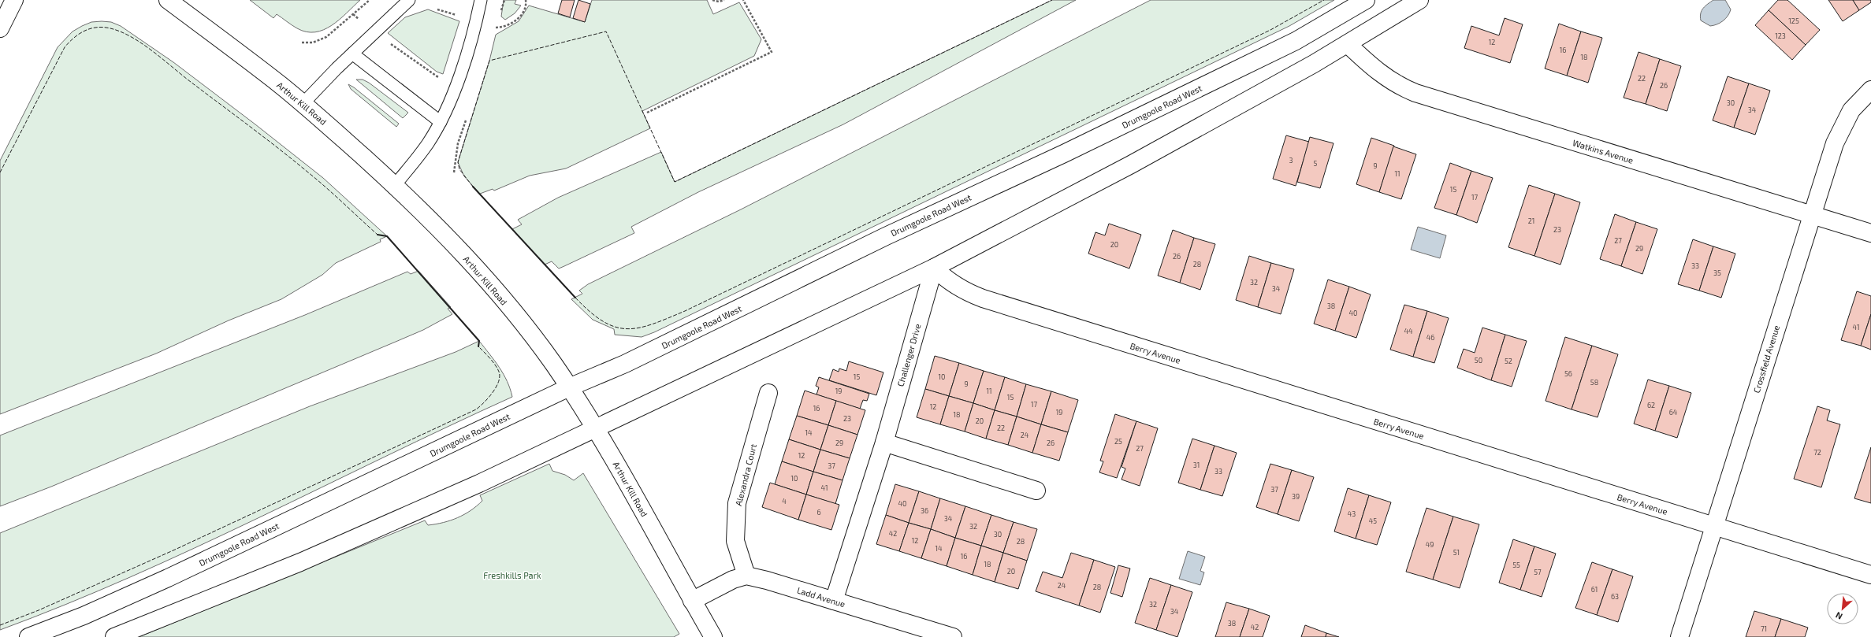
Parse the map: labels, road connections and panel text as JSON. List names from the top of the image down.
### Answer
{
  "streets": {
    "street": [
      "Arthur Kill Road",
      "Drumgoole Road West",
      "Watkins Avenue",
      "Berry Avenue",
      "Challenger Drive",
      "Crossfield Avenue",
      "Alexandra Court",
      "Ladd Avenue"
    ]
  },
  "crossings": [
    ["Arthur Kill Road", "Drumgoole Road West"],
    ["Watkins Avenue", "Crossfield Avenue"],
    ["Berry Avenue", "Challenger Drive"],
    ["Berry Avenue", "Crossfield Avenue"],
    ["Challenger Drive", "Ladd Avenue"],
    ["Alexandra Court", "Ladd Avenue"]
  ],
  "parks": ["Freshkills Park"],
  "house_numbers": [
    "125",
    "123",
    "12",
    "16",
    "18",
    "22",
    "26",
    "30",
    "34",
    "3",
    "5",
    "9",
    "11",
    "15",
    "17",
    "21",
    "23",
    "27",
    "20",
    "29",
    "26",
    "28",
    "33",
    "35",
    "32",
    "34",
    "38",
    "40",
    "41",
    "44",
    "46",
    "50",
    "52",
    "56",
    "15",
    "10",
    "58",
    "9",
    "19",
    "11",
    "15",
    "17",
    "62",
    "12",
    "16",
    "19",
    "64",
    "18",
    "23",
    "20",
    "22",
    "14",
    "24",
    "25",
    "29",
    "26",
    "27",
    "72",
    "12",
    "31",
    "37",
    "33",
    "10",
    "41",
    "37",
    "39",
    "4",
    "40",
    "36",
    "6",
    "43",
    "34",
    "45",
    "32",
    "42",
    "30",
    "12",
    "28",
    "49",
    "14",
    "51",
    "16",
    "18",
    "55",
    "20",
    "57",
    "24",
    "28",
    "61",
    "63",
    "32",
    "34",
    "38",
    "42",
    "71"
  ],
  "north": "bottom left"
}
